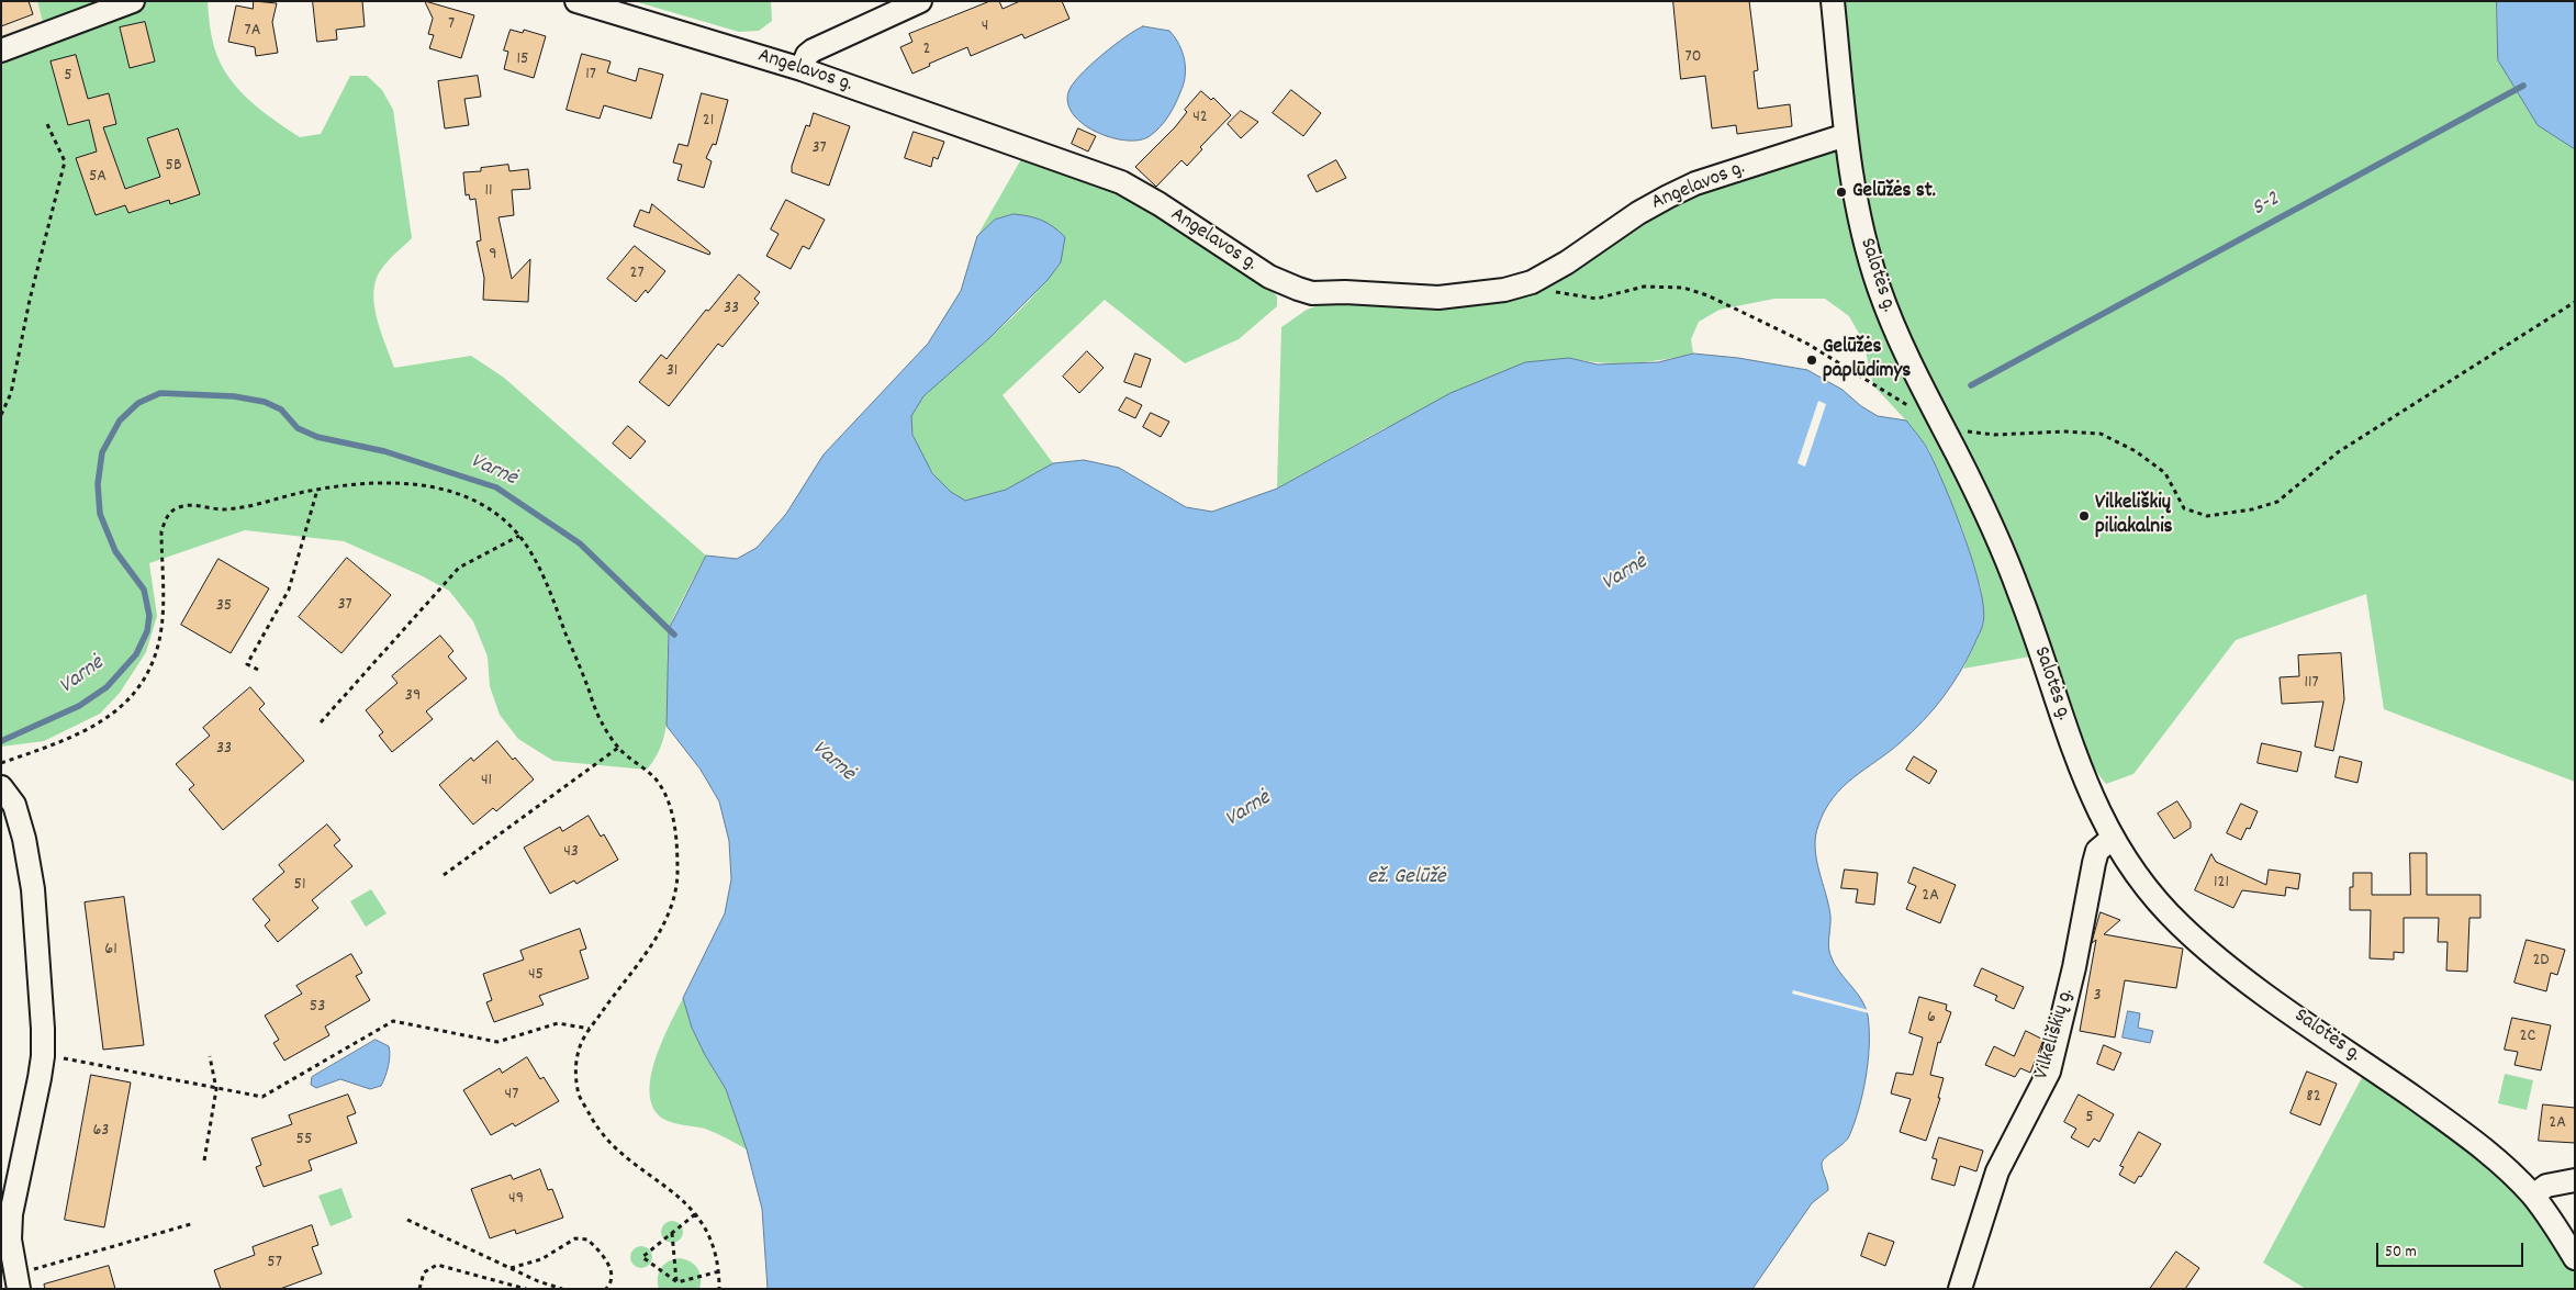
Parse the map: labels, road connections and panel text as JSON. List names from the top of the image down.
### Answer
{
  "streets": {
    "street": ["Angelavos g.", "Salotės g.", "Vilkeliškių g."]
  },
  "crossings": [
    ["Angelavos g.", "Salotės g."],
    ["Salotės g.", "Vilkeliškių g."]
  ],
  "water": ["S-2", "Varnė", "ež. Gelūžė"],
  "places": ["Gelūžės st.", "Gelūžės paplūdimys", "Vilkeliškių piliakalnis"],
  "house_numbers": [
    "7",
    "4",
    "7A",
    "2",
    "70",
    "15",
    "17",
    "5",
    "42",
    "21",
    "37",
    "5B",
    "5A",
    "11",
    "9",
    "27",
    "33",
    "31",
    "37",
    "35",
    "117",
    "39",
    "33",
    "41",
    "43",
    "121",
    "51",
    "2A",
    "61",
    "2D",
    "45",
    "3",
    "53",
    "6",
    "2C",
    "47",
    "82",
    "5",
    "2A",
    "63",
    "55",
    "49",
    "57"
  ],
  "scale_bar": "50 m"
}
